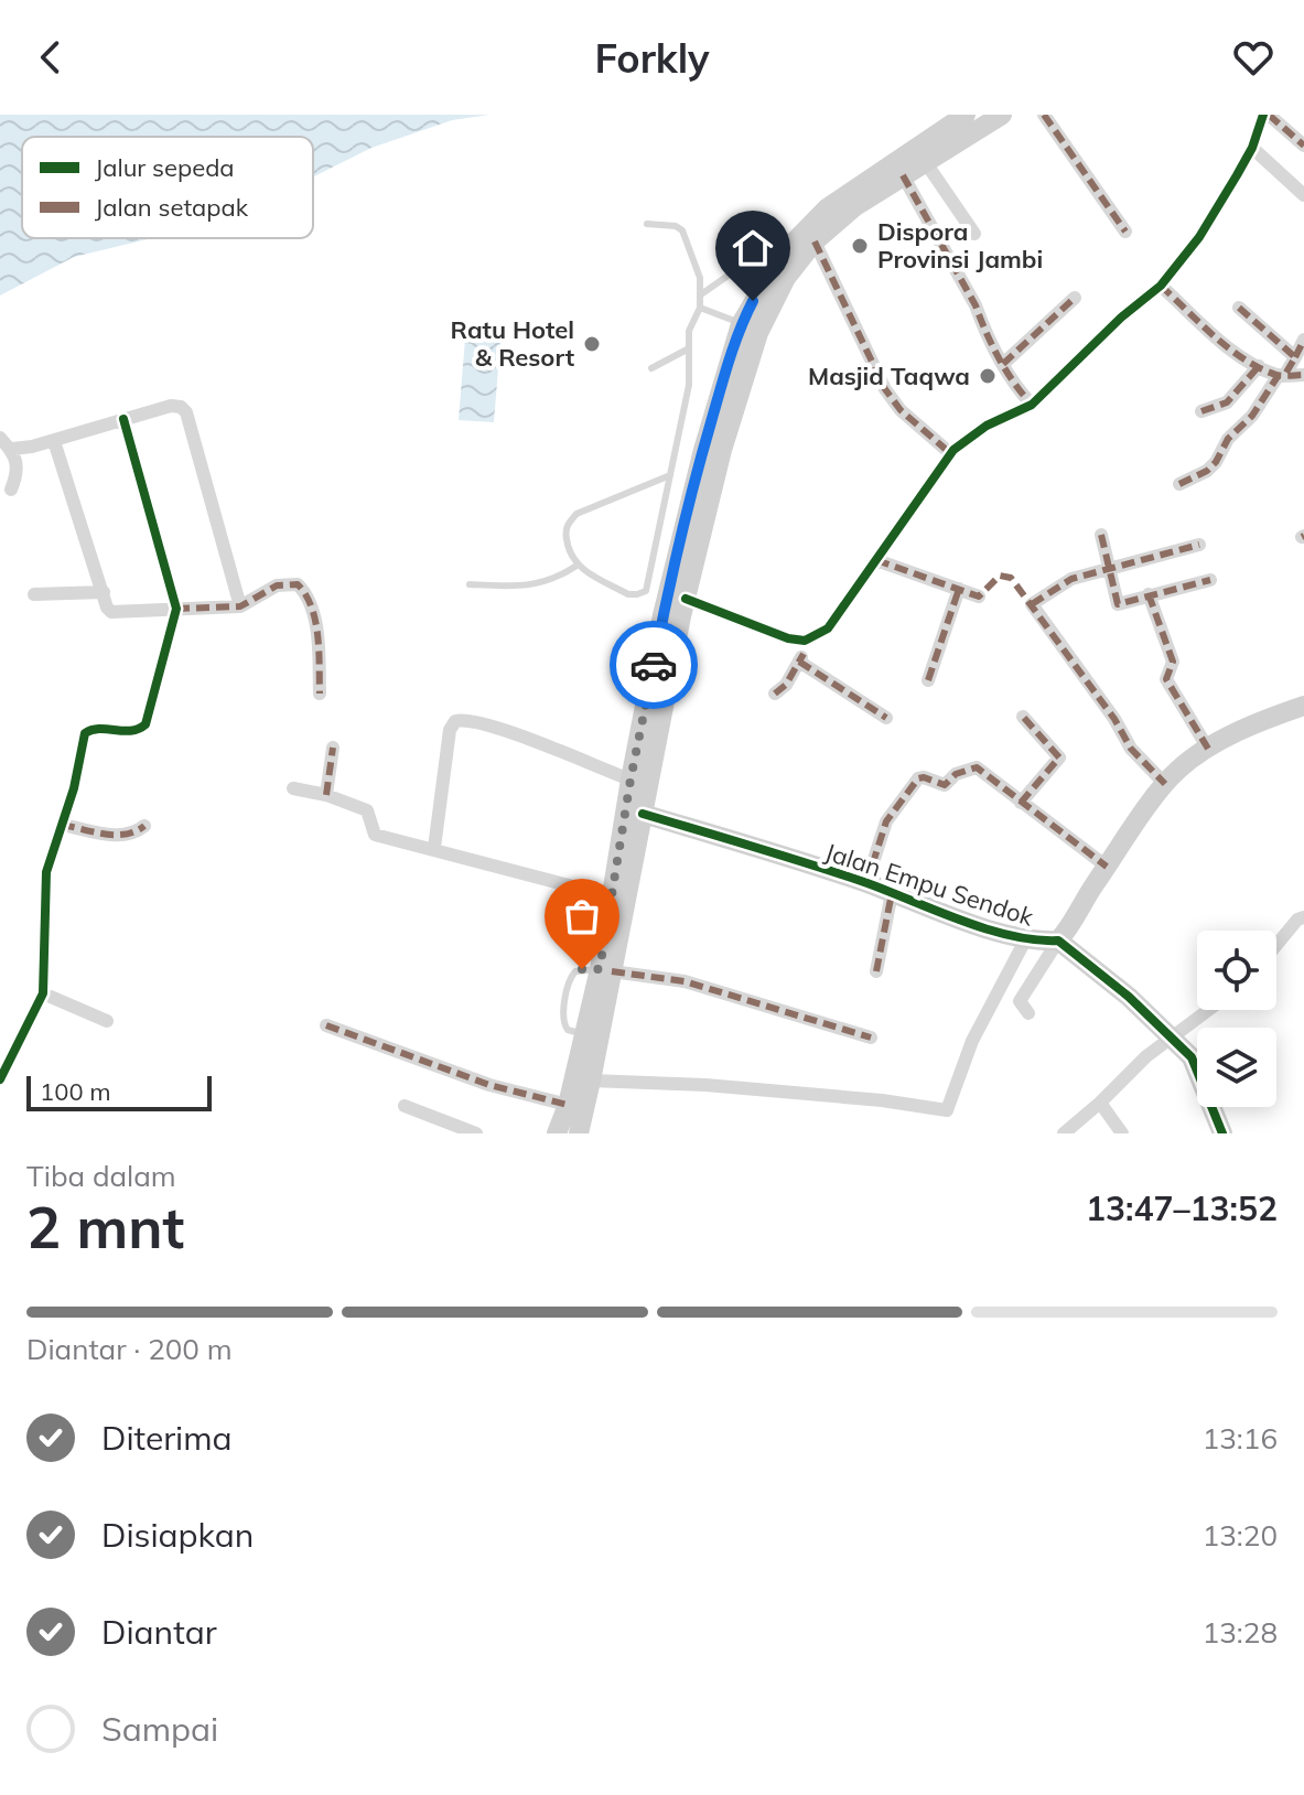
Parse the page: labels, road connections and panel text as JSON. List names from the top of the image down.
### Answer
{
  "streets": {
    "main road": ["Jalan Empu Sendok"]
  },
  "places": ["Dispora Provinsi Jambi", "Ratu Hotel & Resort", "Masjid Taqwa"],
  "legend": ["Jalur sepeda", "Jalan setapak"],
  "scale_bar": "100 m",
  "page": {
    "header": "Forkly",
    "scale": "100 m",
    "heading": ["2 mnt", "Tiba dalam", "13:47–13:52"],
    "bar": "Diantar · 200 m",
    "list": [
      ["Diterima", "13:16"],
      ["Disiapkan", "13:20"],
      ["Diantar", "13:28"],
      "Sampai"
    ]
  }
}
